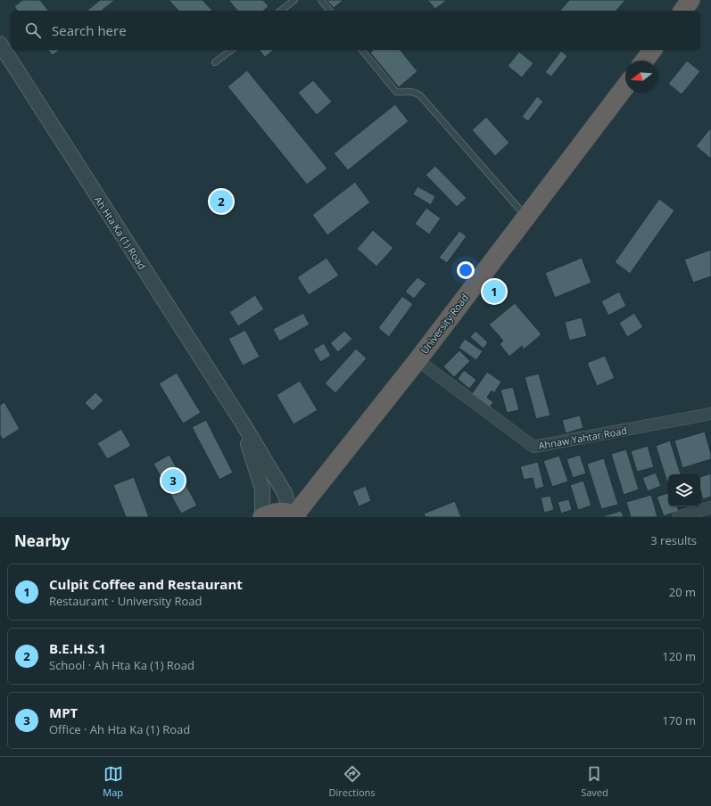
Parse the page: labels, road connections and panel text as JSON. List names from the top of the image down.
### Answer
{
  "streets": {
    "highway": ["University Road"],
    "street": ["Ah Hta Ka (1) Road", "Ahnaw Yahtar Road"]
  },
  "crossings": [
    ["University Road", "Ahnaw Yahtar Road"]
  ],
  "north": "left",
  "page": {
    "search": "Search here",
    "pins": ["2", "1", "3"],
    "heading": ["Nearby", "3 results"],
    "list": [
      {
        "mark": "1",
        "name": "Culpit Coffee and Restaurant",
        "note": "Restaurant · University Road",
        "value": "20 m"
      },
      {
        "mark": "2",
        "name": "B.E.H.S.1",
        "note": "School · Ah Hta Ka (1) Road",
        "value": "120 m"
      },
      {
        "mark": "3",
        "name": "MPT",
        "note": "Office · Ah Hta Ka (1) Road",
        "value": "170 m"
      }
    ],
    "nav": ["Map", "Directions", "Saved"]
  }
}
